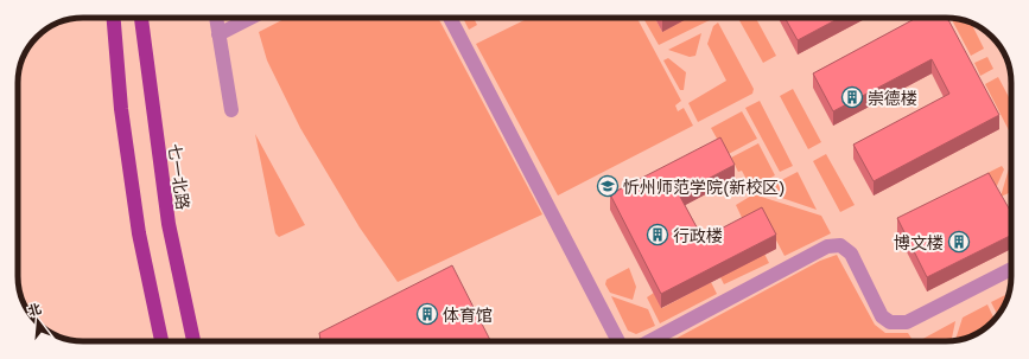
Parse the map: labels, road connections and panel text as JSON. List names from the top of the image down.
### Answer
{
  "streets": {
    "main road": ["七一北路"]
  },
  "places": {
    "building": [
      "崇德楼",
      "行政楼",
      "博文楼",
      "体育馆"
    ],
    "school or university": ["忻州师范学院(新校区)"]
  },
  "north": "top"
}
